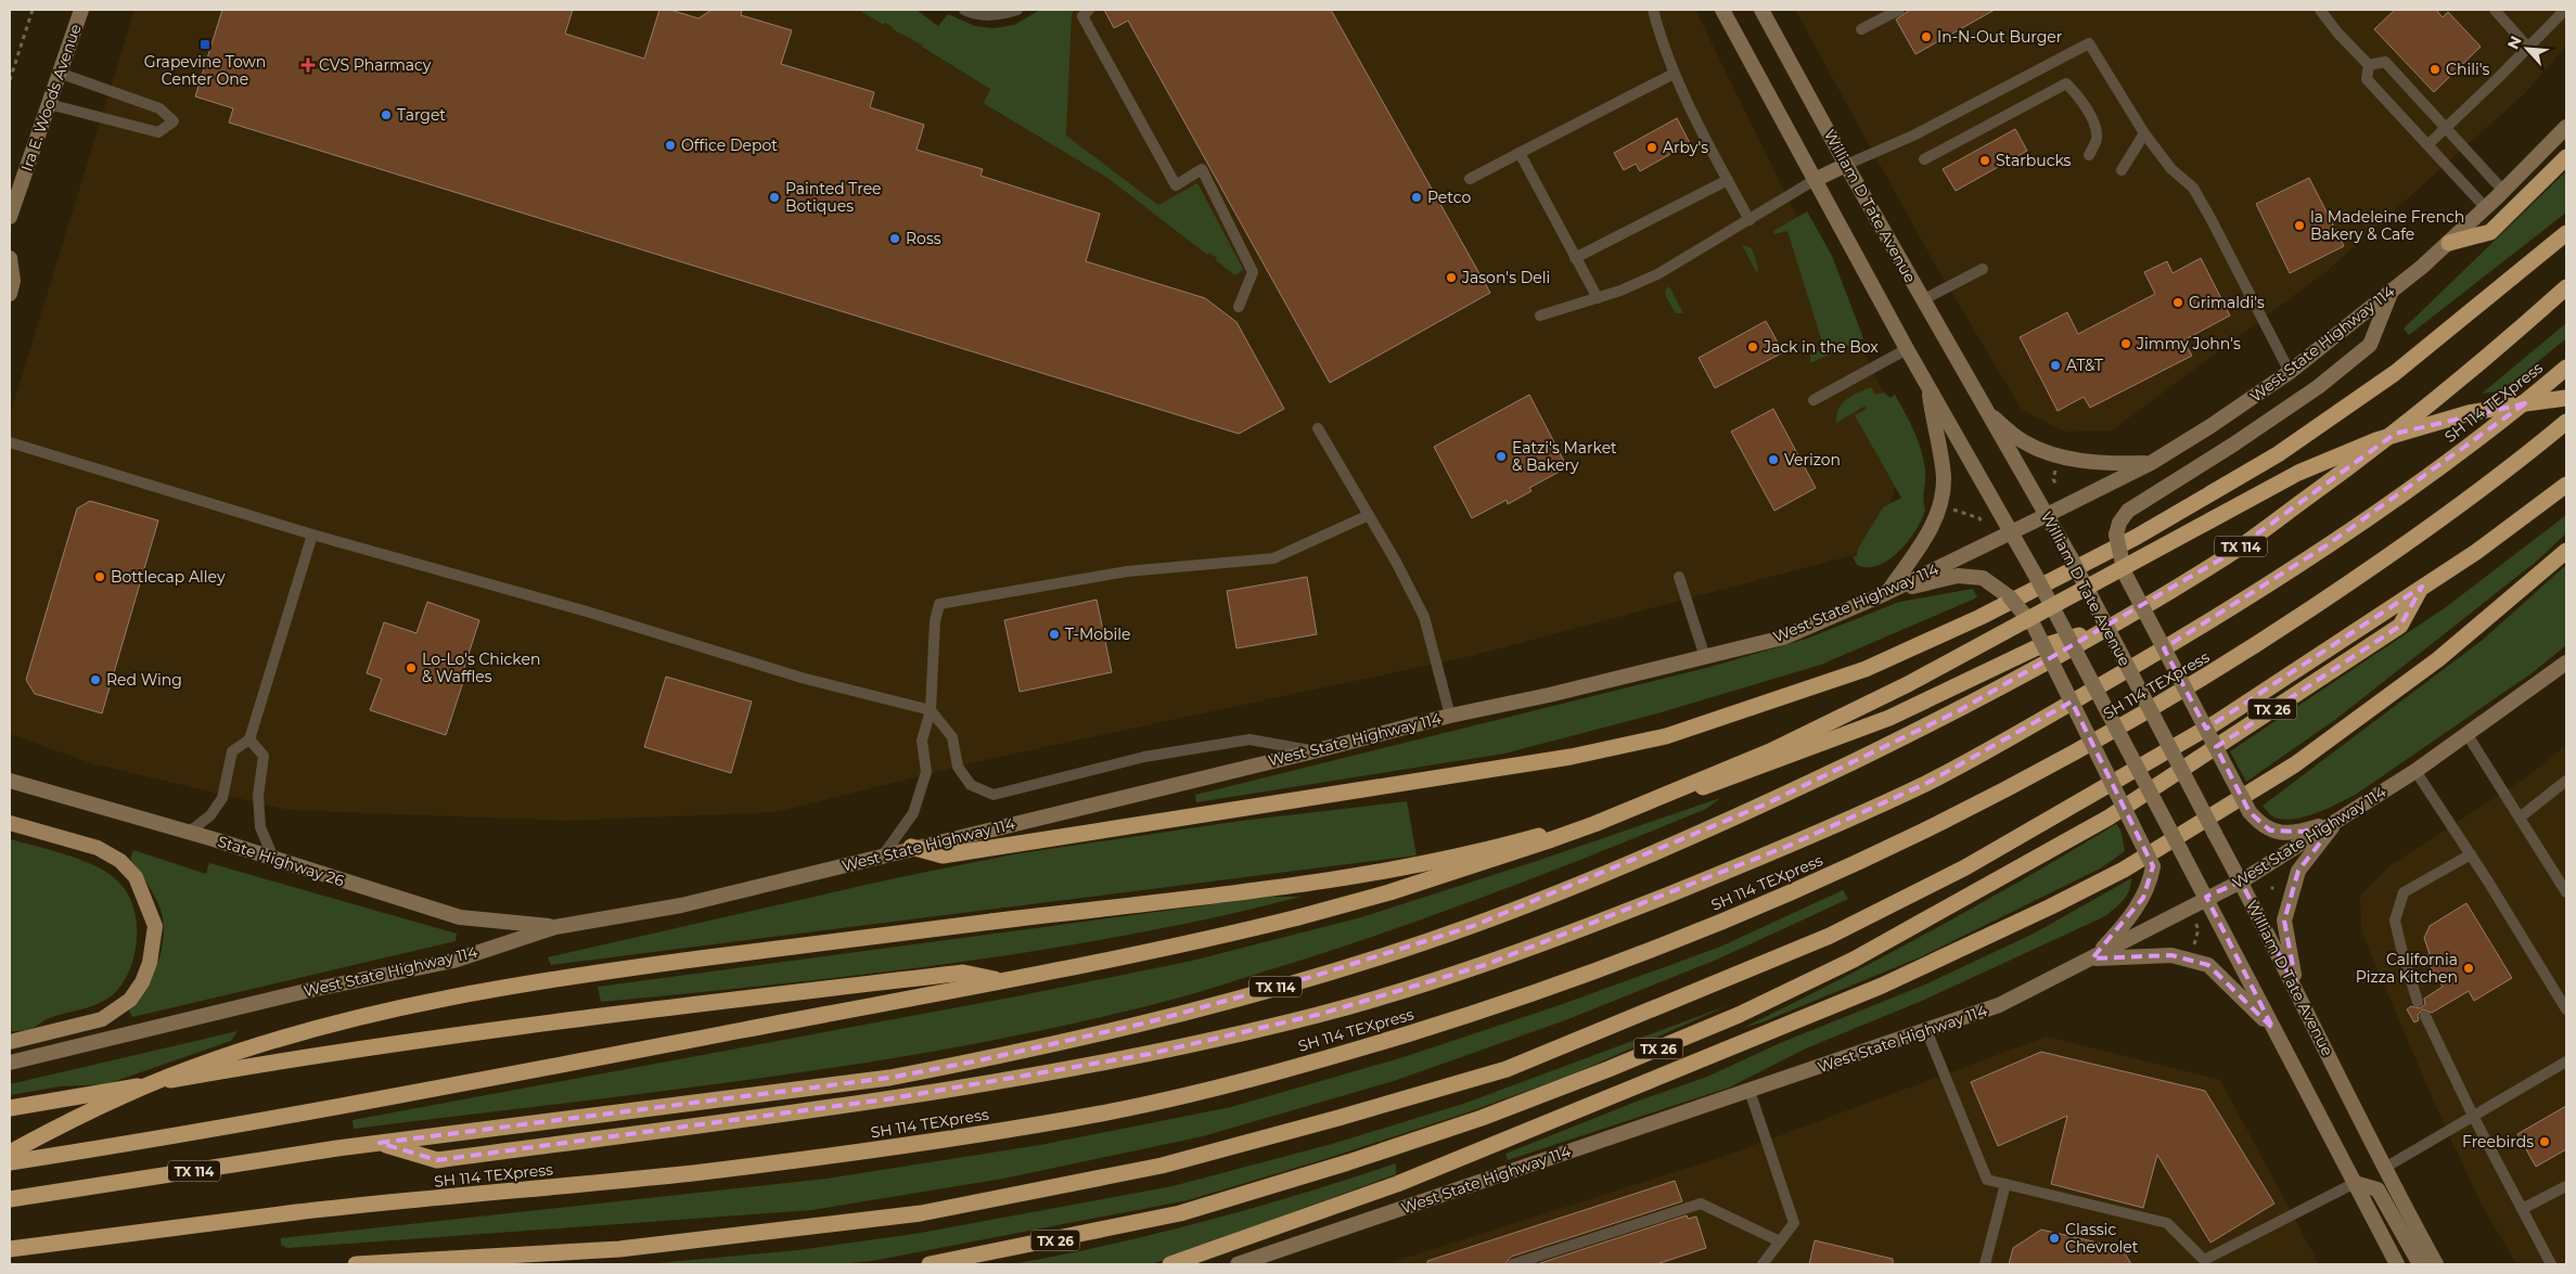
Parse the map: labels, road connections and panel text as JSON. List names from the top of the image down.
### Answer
{
  "streets": {
    "highway": ["SH 114 TEXpress", "TX 114", "TX 26"],
    "main road": [
      "Ira E. Woods Avenue",
      "William D Tate Avenue",
      "West State Highway 114",
      "State Highway 26"
    ]
  },
  "crossings": [
    ["William D Tate Avenue", "West State Highway 114"],
    ["West State Highway 114", "State Highway 26"],
    ["SH 114 TEXpress", "TX 114"]
  ],
  "places": {
    "other": [
      "In-N-Out Burger",
      "Chili's",
      "Target",
      "Office Depot",
      "Arby's",
      "Starbucks",
      "Painted Tree Botiques",
      "Petco",
      "la Madeleine French Bakery & Cafe",
      "Ross",
      "Jason's Deli",
      "Grimaldi's",
      "Jimmy John's",
      "Jack in the Box",
      "AT&T",
      "Eatzi's Market & Bakery",
      "Verizon",
      "Bottlecap Alley",
      "T-Mobile",
      "Lo-Lo's Chicken & Waffles",
      "Red Wing",
      "California Pizza Kitchen",
      "Freebirds",
      "Classic Chevrolet"
    ],
    "transit": ["Grapevine Town Center One"],
    "health": ["CVS Pharmacy"]
  },
  "north": "top left"
}
